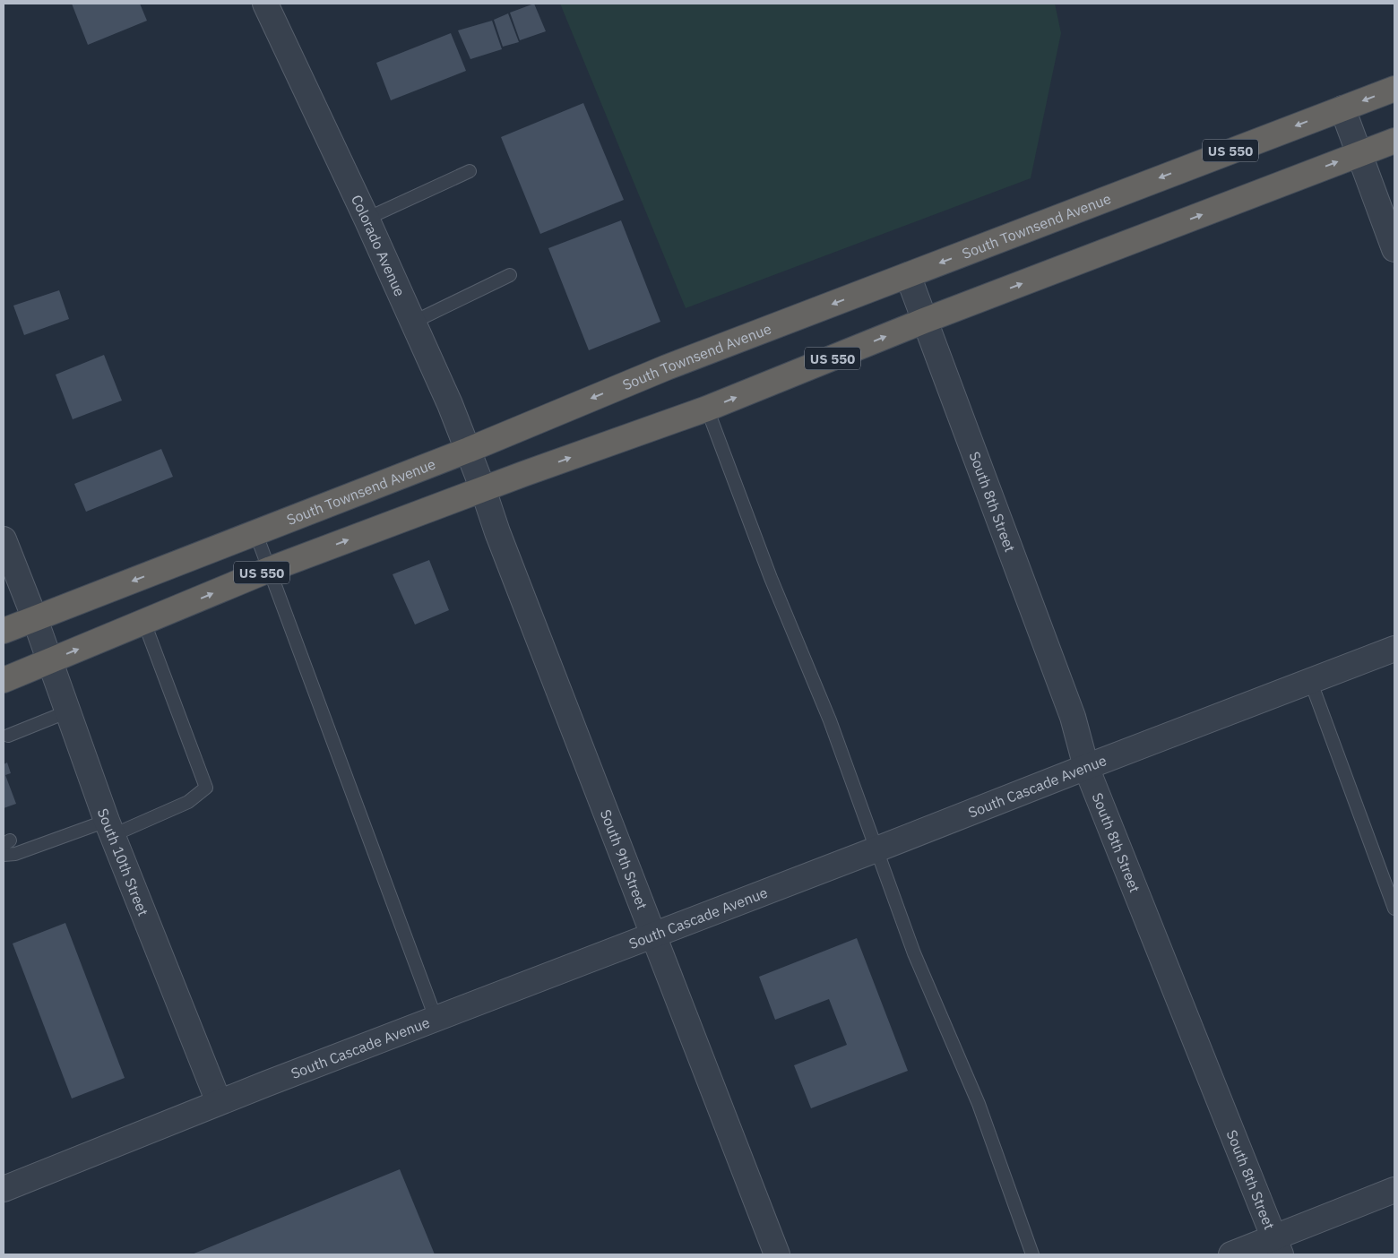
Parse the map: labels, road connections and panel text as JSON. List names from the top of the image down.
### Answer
{
  "streets": {
    "highway": ["US 550", "South Townsend Avenue"],
    "street": [
      "Colorado Avenue",
      "South 8th Street",
      "South Cascade Avenue",
      "South 9th Street",
      "South 10th Street"
    ]
  },
  "crossings": [
    ["US 550", "Colorado Avenue"],
    ["US 550", "South 8th Street"],
    ["US 550", "South 9th Street"],
    ["US 550", "South 10th Street"],
    ["South Townsend Avenue", "Colorado Avenue"],
    ["South Townsend Avenue", "South 8th Street"],
    ["South Townsend Avenue", "South 10th Street"],
    ["Colorado Avenue", "South 9th Street"],
    ["South 8th Street", "South Cascade Avenue"],
    ["South Cascade Avenue", "South 9th Street"],
    ["South Cascade Avenue", "South 10th Street"]
  ]
}
